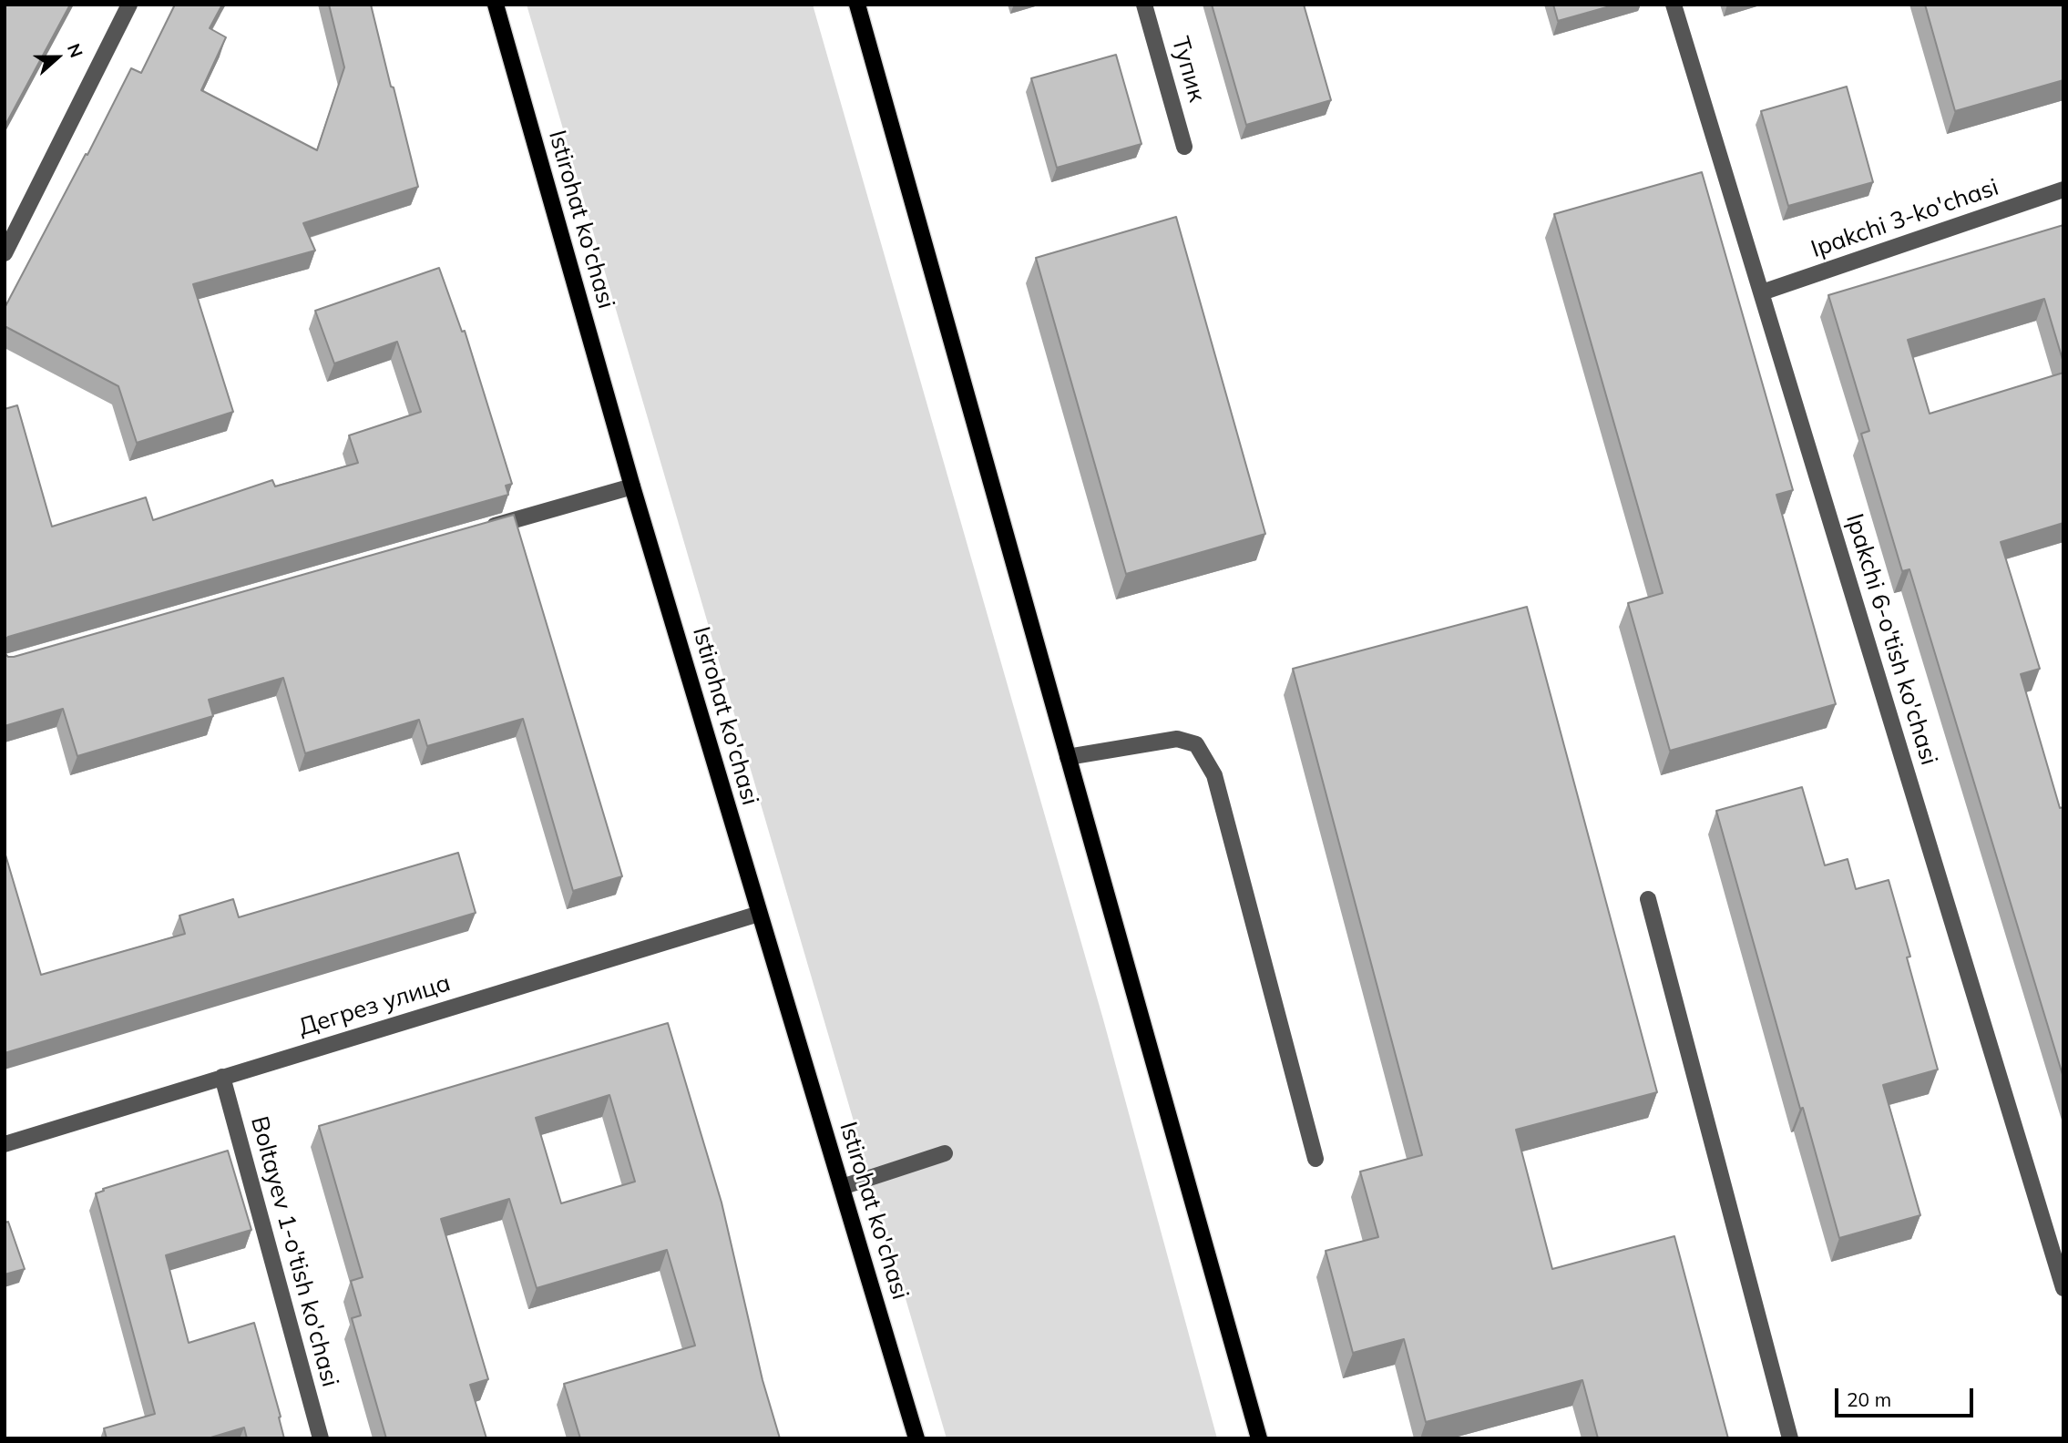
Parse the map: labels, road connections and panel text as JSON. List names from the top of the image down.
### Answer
{
  "streets": {
    "main road": ["Istirohat ko'chasi"],
    "street": [
      "Тупик",
      "Ipakchi 3-ko'chasi",
      "Ipakchi 6-o'tish ko'chasi",
      "Дегрез улица",
      "Boltayev 1-o'tish ko'chasi"
    ]
  },
  "crossings": [
    ["Ipakchi 3-ko'chasi", "Ipakchi 6-o'tish ko'chasi"],
    ["Istirohat ko'chasi", "Дегрез улица"],
    ["Дегрез улица", "Boltayev 1-o'tish ko'chasi"]
  ],
  "scale_bar": "20 m",
  "north": "right"
}
